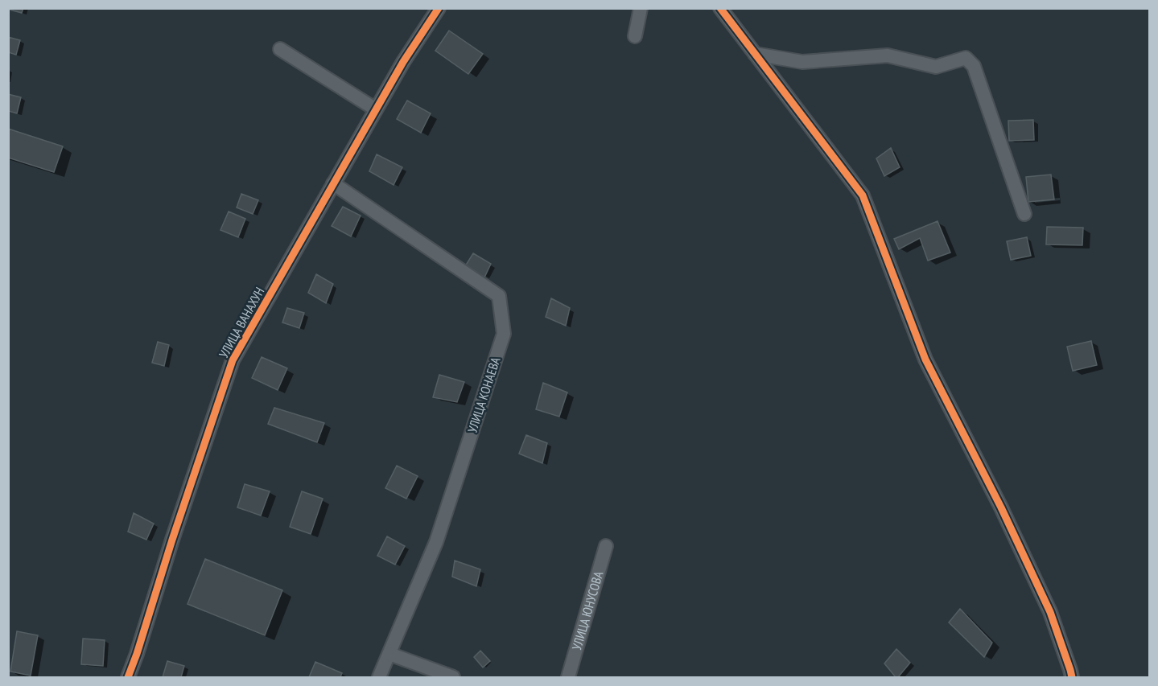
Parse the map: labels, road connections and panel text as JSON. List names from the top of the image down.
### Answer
{
  "streets": {
    "street": ["УЛИЦА ВАНАХУН", "УЛИЦА КОНАЕВА", "УЛИЦА ЮНУСОВА"]
  },
  "crossings": [
    ["УЛИЦА ВАНАХУН", "УЛИЦА КОНАЕВА"]
  ]
}
